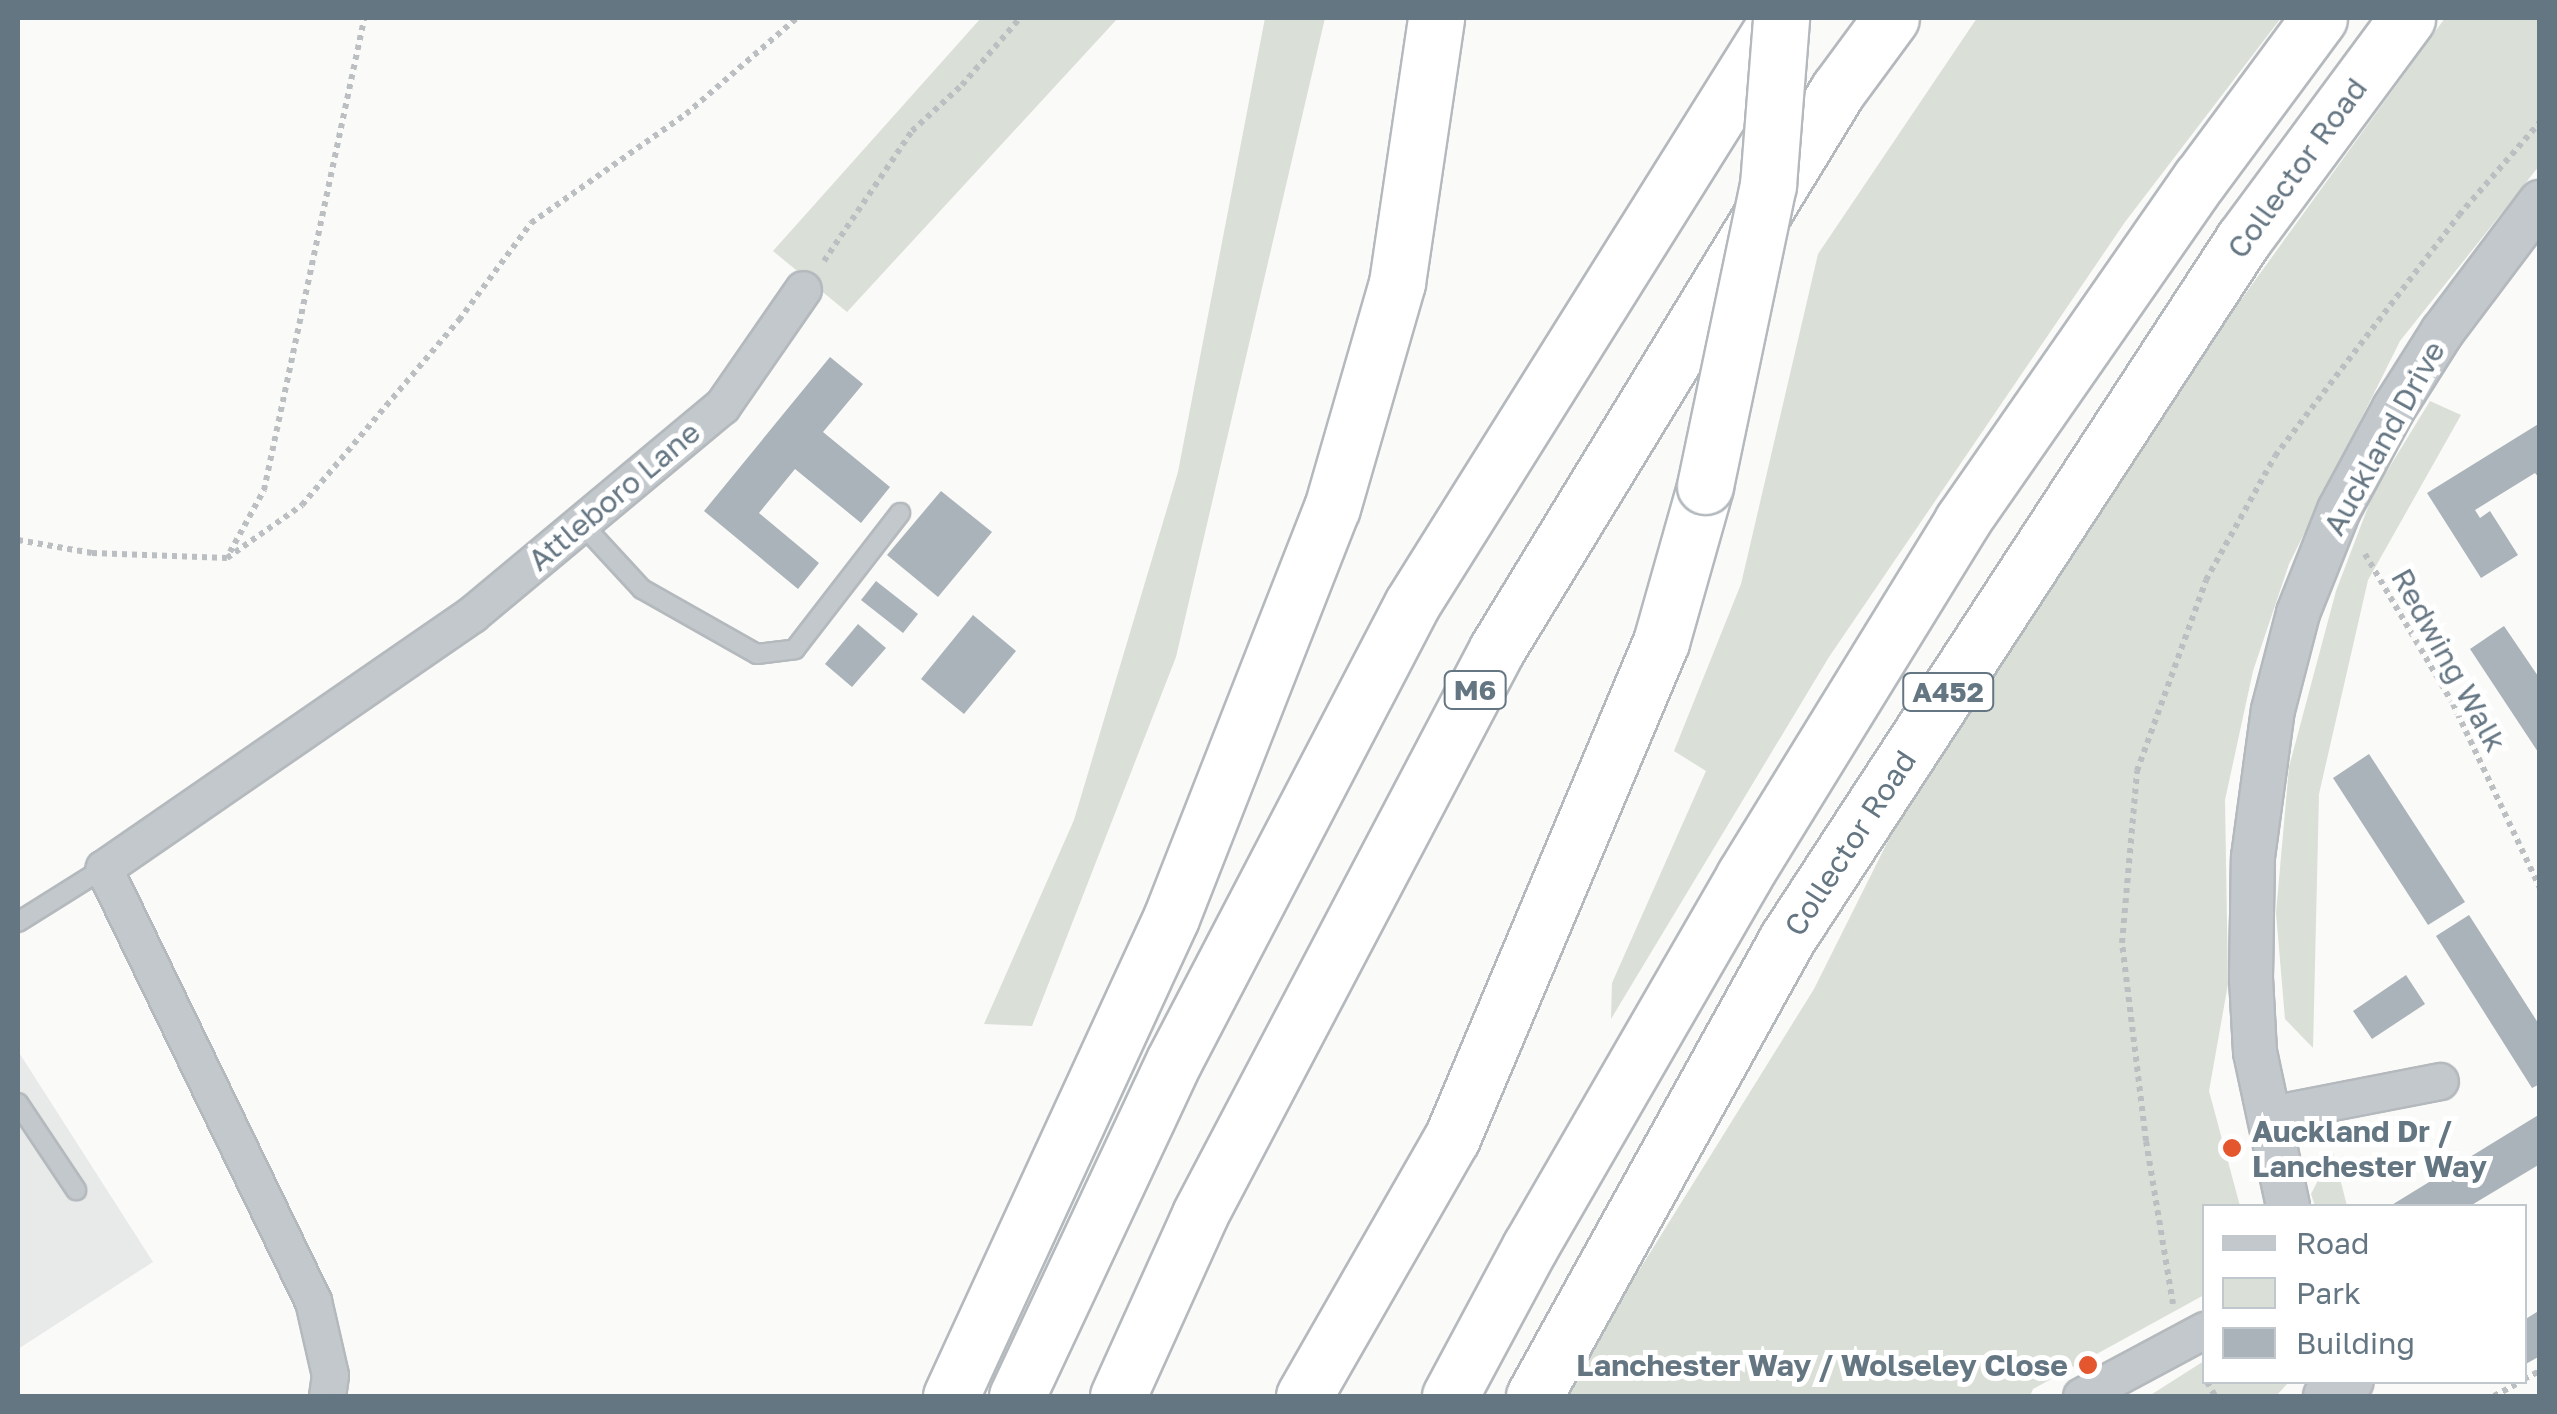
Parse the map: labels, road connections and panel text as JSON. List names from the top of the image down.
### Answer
{
  "streets": {
    "highway": ["Collector Road", "M6", "A452"],
    "street": ["Auckland Drive", "Attleboro Lane"],
    "path": ["Redwing Walk"]
  },
  "crossings": [
    ["Auckland Drive", "Redwing Walk"]
  ],
  "places": ["Auckland Dr / Lanchester Way", "Lanchester Way / Wolseley Close"],
  "legend": ["Road", "Park", "Building"]
}
